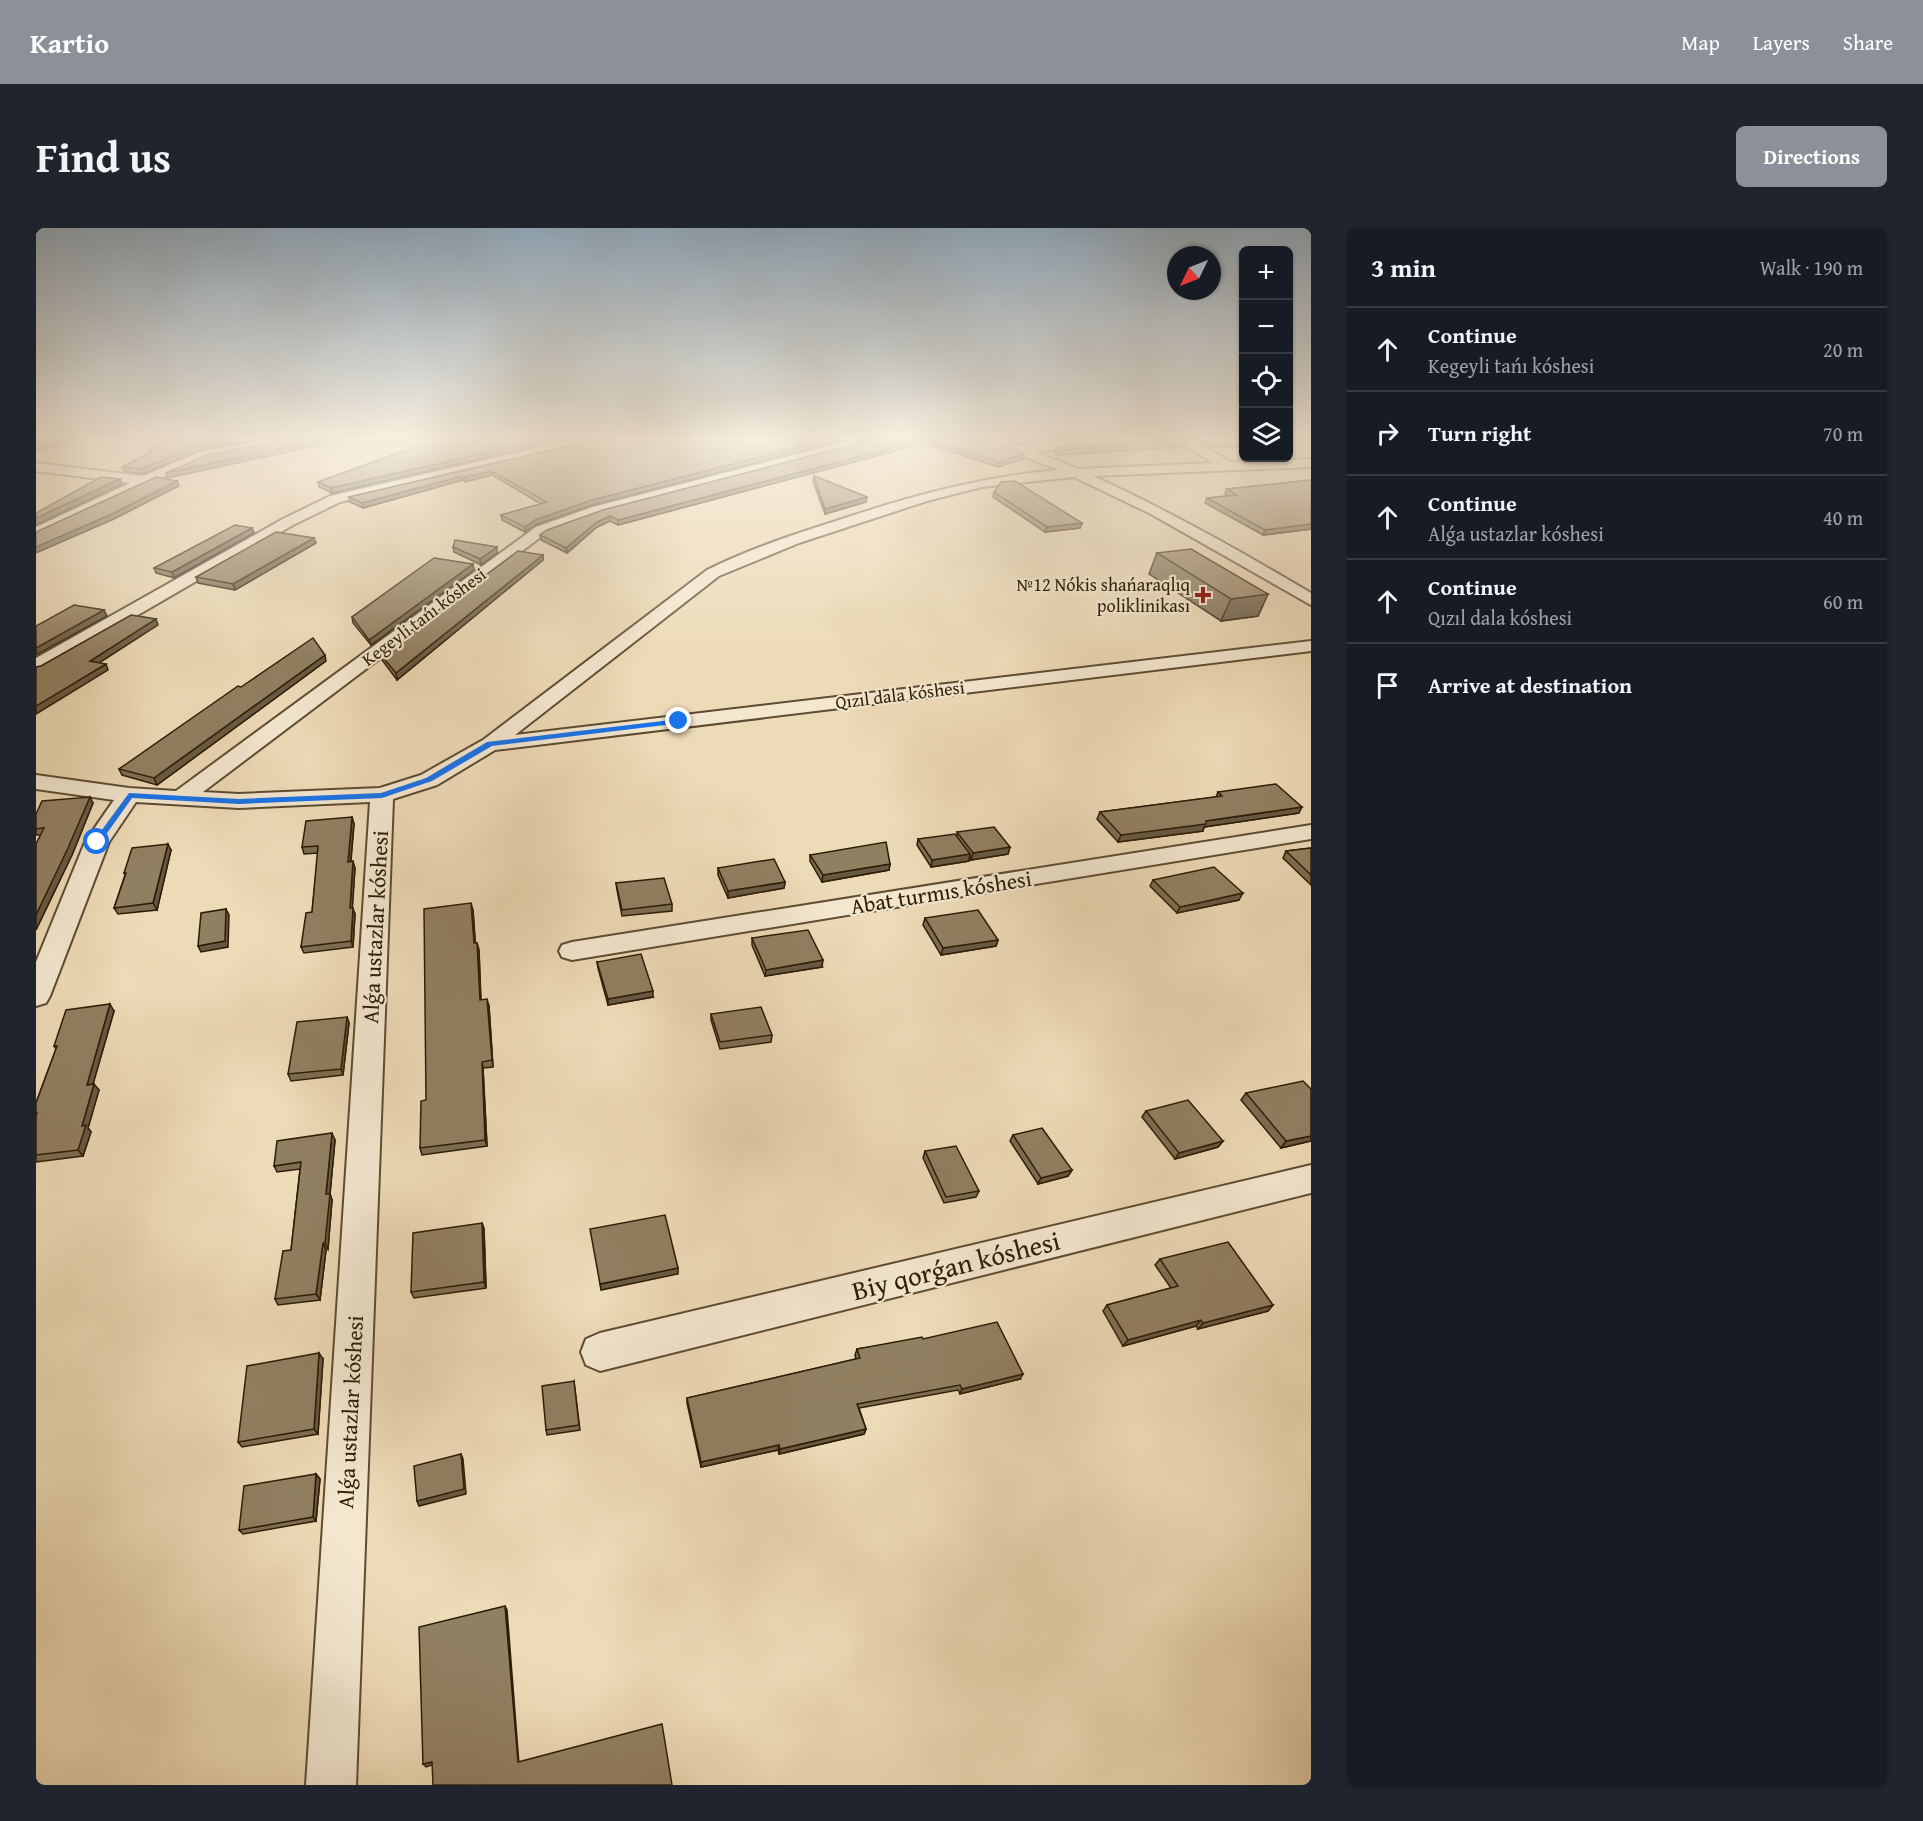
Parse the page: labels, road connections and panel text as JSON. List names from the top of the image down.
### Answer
{
  "streets": {
    "street": [
      "Kegeyli tańı kóshesi",
      "Qızıl dala kóshesi",
      "Abat turmıs kóshesi",
      "Alǵa ustazlar kóshesi",
      "Biy qorǵan kóshesi"
    ]
  },
  "places": {
    "health": ["№12 Nókis shańaraqlıq poliklinikası"]
  },
  "north": "bottom left",
  "page": {
    "header": "Kartio",
    "nav": ["Map", "Layers", "Share"],
    "title": "Find us",
    "buttons": "Directions",
    "heading": ["3 min", "Walk · 190 m"],
    "map_buttons": ["+", "−"],
    "list": [
      ["Continue", "Kegeyli tańı kóshesi", "20 m"],
      ["Turn right", "70 m"],
      ["Continue", "Alǵa ustazlar kóshesi", "40 m"],
      ["Continue", "Qızıl dala kóshesi", "60 m"],
      "Arrive at destination"
    ]
  }
}
